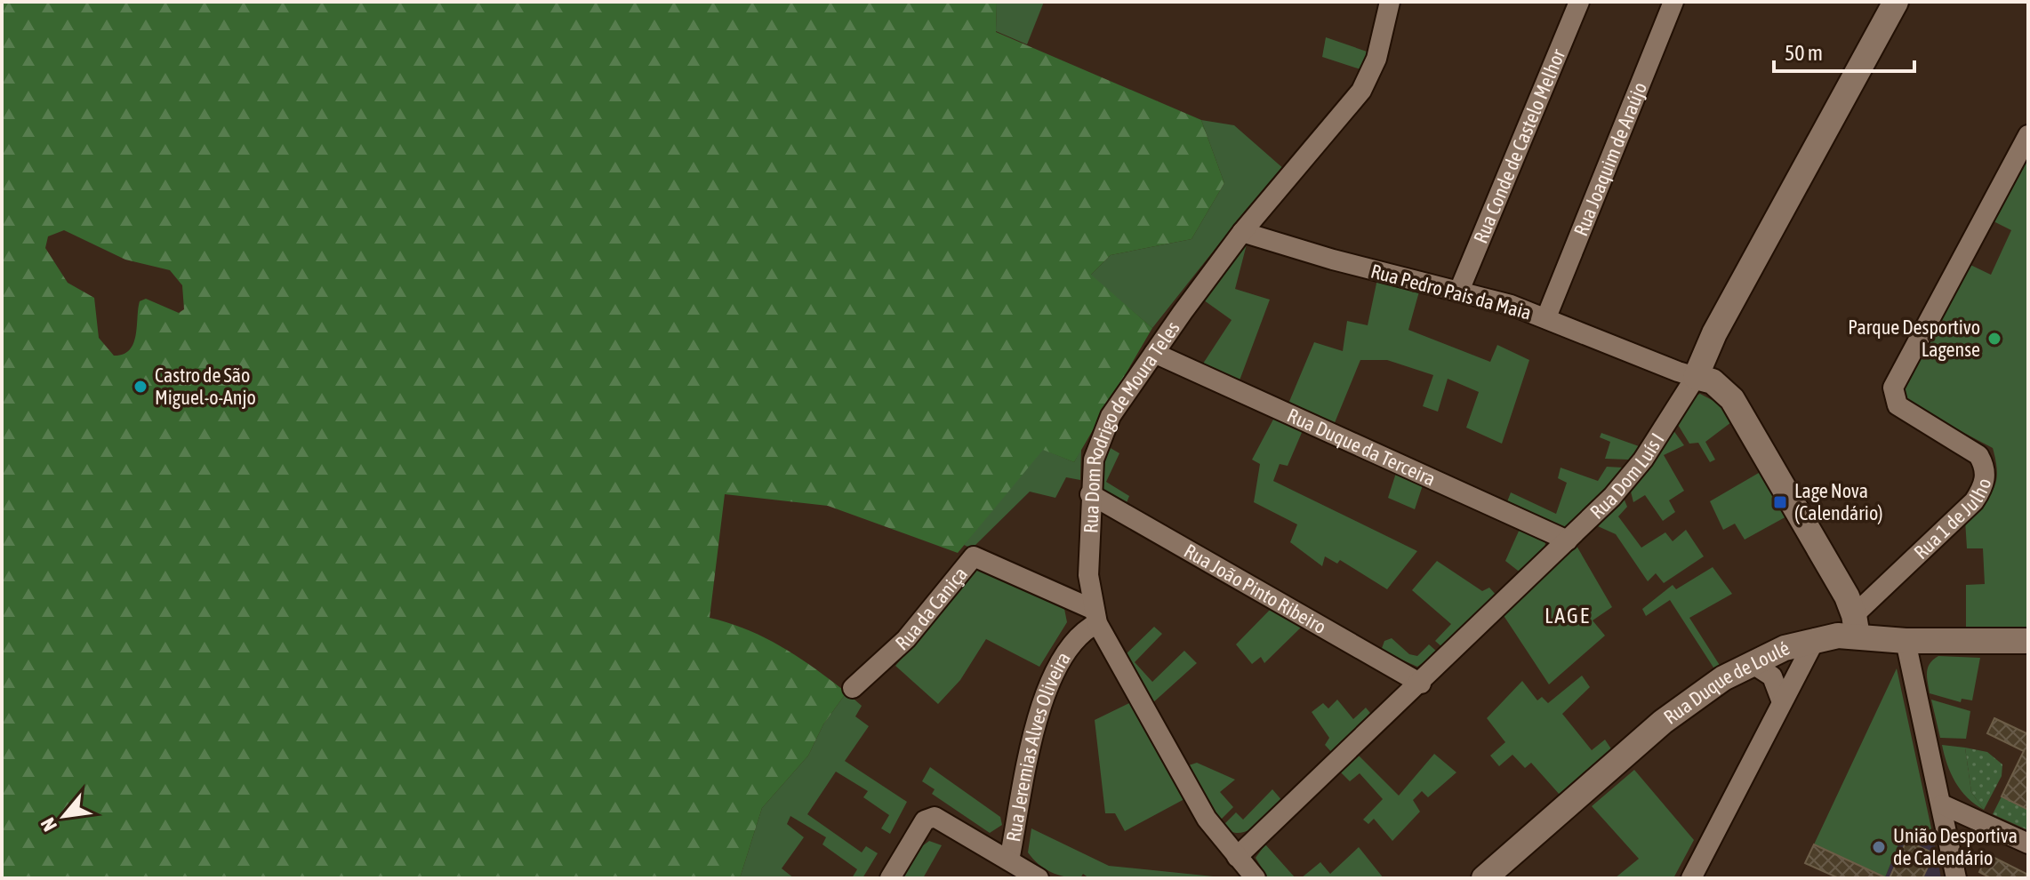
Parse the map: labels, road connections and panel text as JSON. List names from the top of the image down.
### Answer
{
  "streets": {
    "street": [
      "Rua Conde de Castelo Melhor",
      "Rua Joaquim de Araújo",
      "Rua Pedro Pais da Maia",
      "Rua Dom Rodrigo de Moura Teles",
      "Rua Duque da Terceira",
      "Rua Dom Luís I",
      "Rua 1 de Julho",
      "Rua João Pinto Ribeiro",
      "Rua da Caniça",
      "Rua Duque de Loulé",
      "Rua Jeremias Alves Oliveira"
    ]
  },
  "crossings": [
    ["Rua Conde de Castelo Melhor", "Rua Pedro Pais da Maia"],
    ["Rua Joaquim de Araújo", "Rua Pedro Pais da Maia"],
    ["Rua Pedro Pais da Maia", "Rua Dom Rodrigo de Moura Teles"],
    ["Rua Pedro Pais da Maia", "Rua Dom Luís I"],
    ["Rua Dom Rodrigo de Moura Teles", "Rua Duque da Terceira"],
    ["Rua Dom Rodrigo de Moura Teles", "Rua Dom Luís I"],
    ["Rua Dom Rodrigo de Moura Teles", "Rua João Pinto Ribeiro"],
    ["Rua Dom Rodrigo de Moura Teles", "Rua da Caniça"],
    ["Rua Dom Rodrigo de Moura Teles", "Rua Jeremias Alves Oliveira"],
    ["Rua Duque da Terceira", "Rua Dom Luís I"],
    ["Rua Dom Luís I", "Rua João Pinto Ribeiro"],
    ["Rua 1 de Julho", "Rua Duque de Loulé"],
    ["Rua da Caniça", "Rua Jeremias Alves Oliveira"]
  ],
  "districts": ["LAGE"],
  "places": {
    "other": ["Parque Desportivo Lagense", "Castro de São Miguel-o-Anjo", "União Desportiva de Calendário"],
    "transit": ["Lage Nova (Calendário)"]
  },
  "scale_bar": "50 m",
  "north": "bottom left"
}
